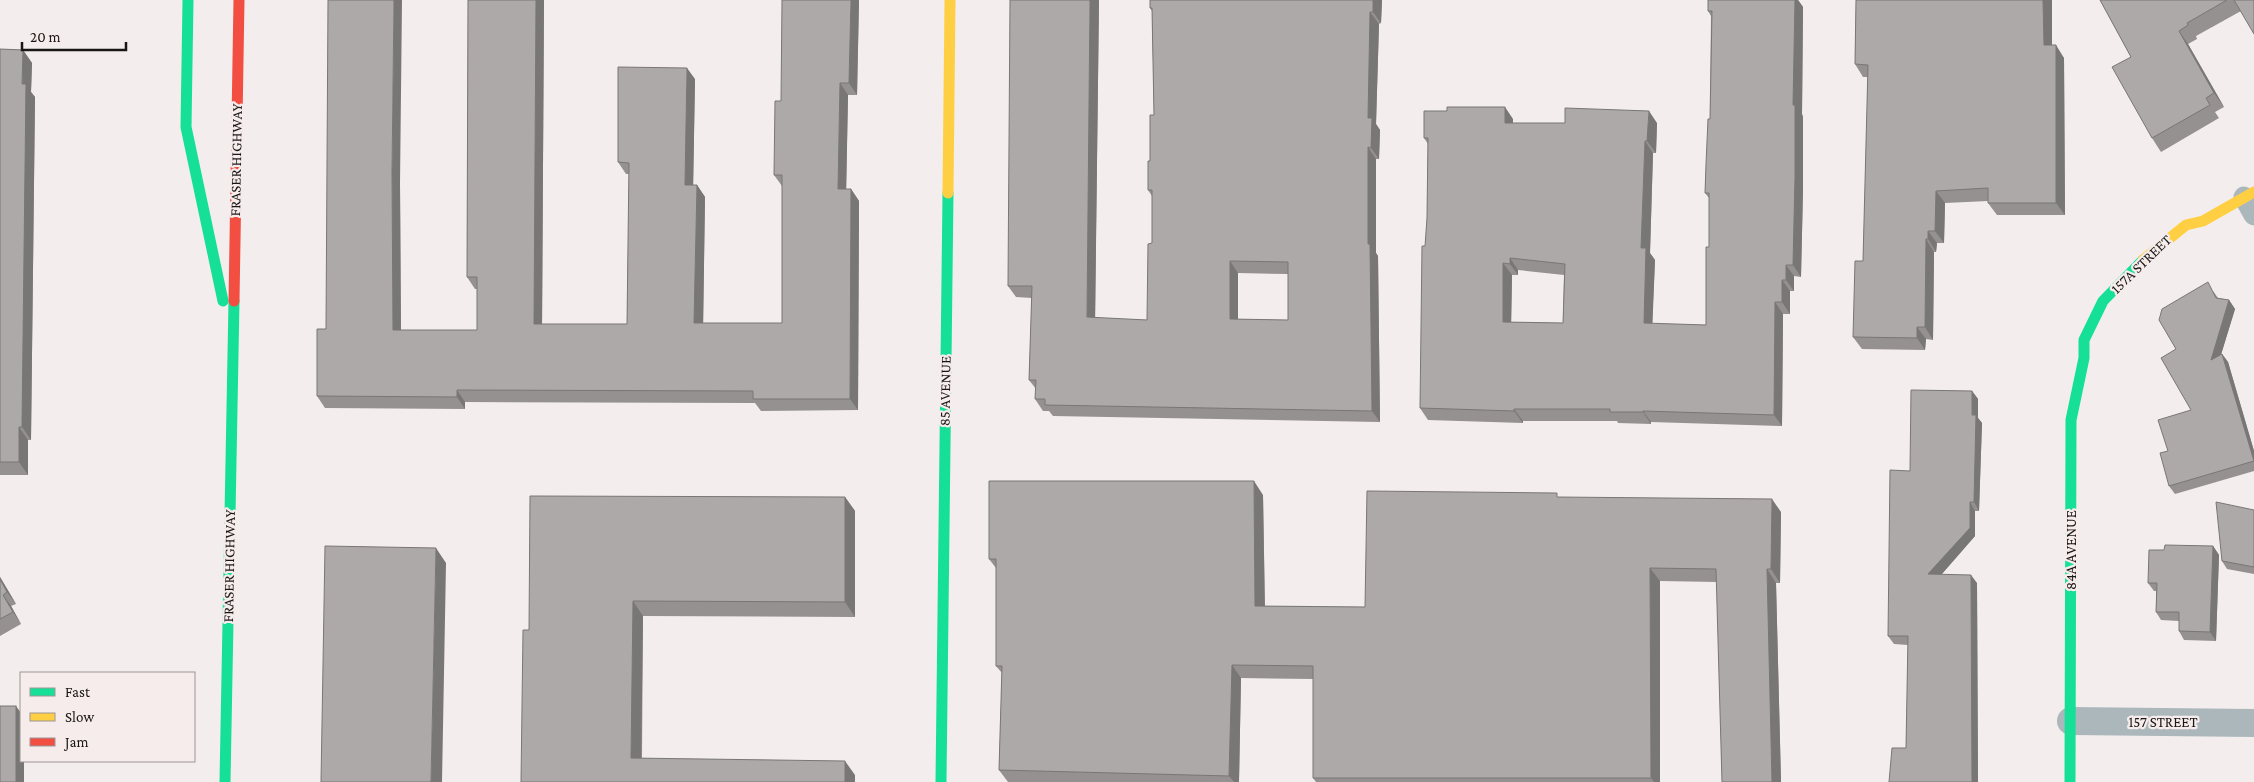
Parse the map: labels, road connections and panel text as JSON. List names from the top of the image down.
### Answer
{
  "streets": {
    "street": [
      "FRASER HIGHWAY",
      "157A STREET",
      "85 AVENUE",
      "84A AVENUE",
      "157 STREET"
    ]
  },
  "crossings": [
    ["157A STREET", "84A AVENUE"],
    ["84A AVENUE", "157 STREET"]
  ],
  "legend": ["Fast", "Slow", "Jam"],
  "scale_bar": "20 m"
}
